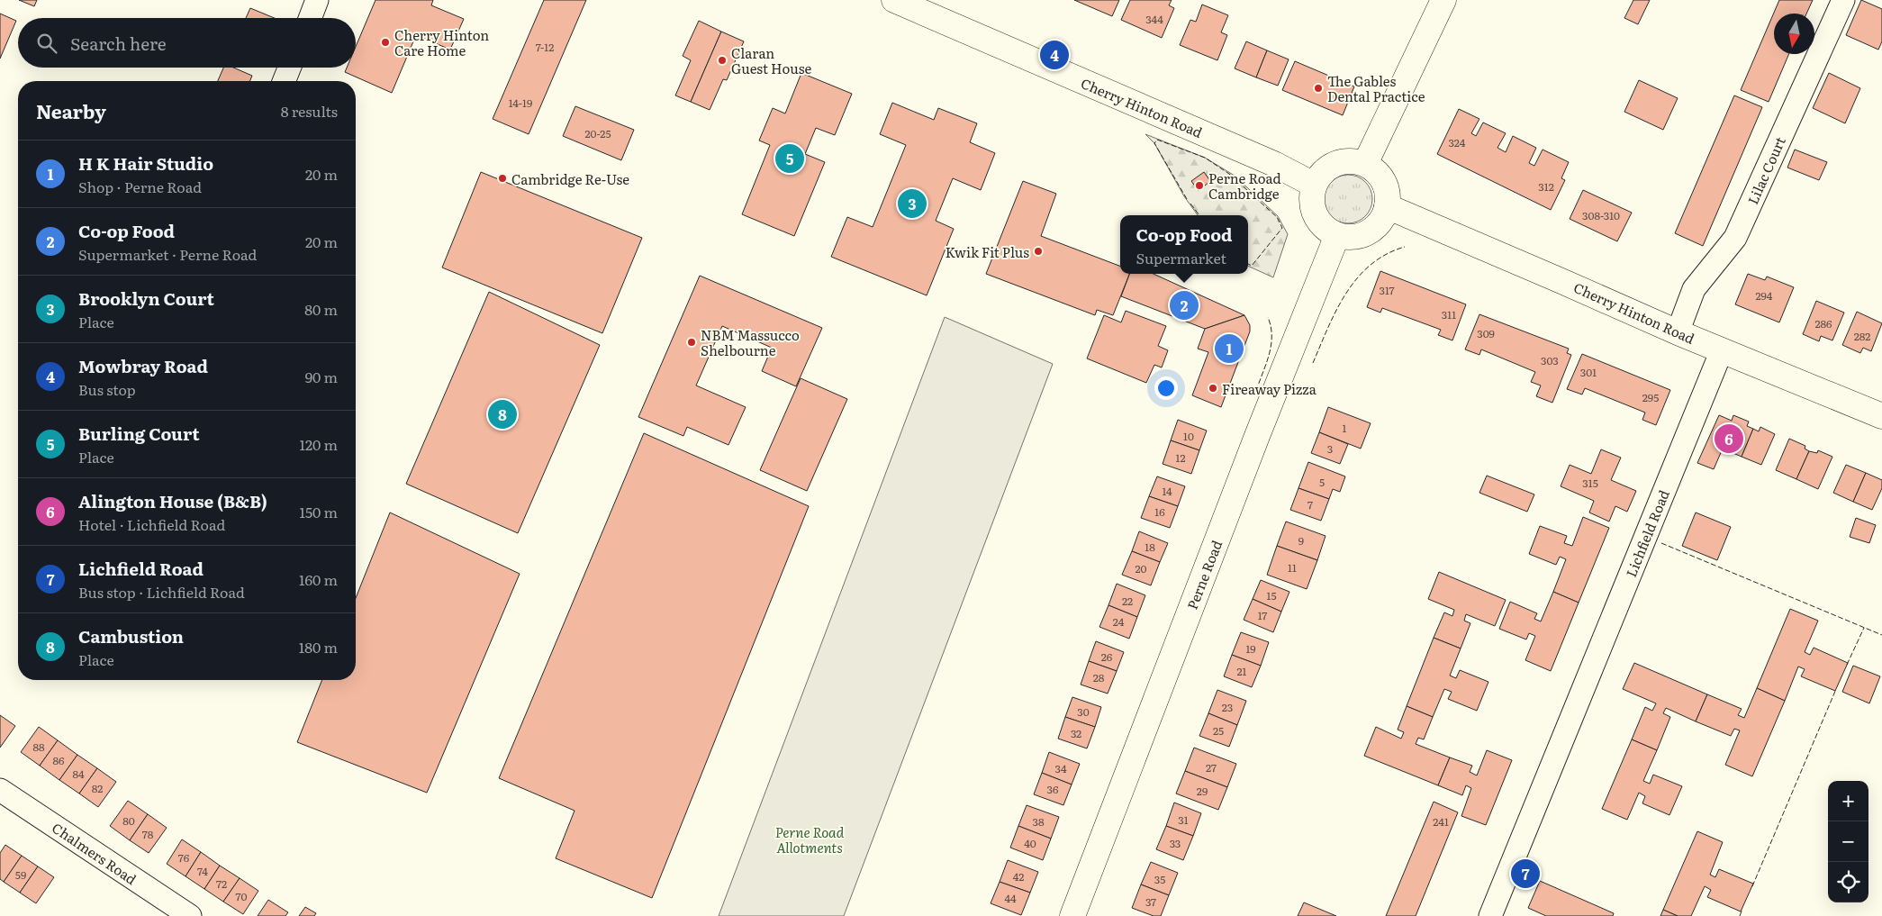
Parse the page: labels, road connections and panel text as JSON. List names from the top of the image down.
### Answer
{
  "streets": {
    "main road": ["Cherry Hinton Road", "Perne Road"],
    "street": ["Lilac Court", "Lichfield Road", "Chalmers Road"]
  },
  "crossings": [
    ["Cherry Hinton Road", "Lilac Court"],
    ["Cherry Hinton Road", "Lichfield Road"],
    ["Cherry Hinton Road", "Perne Road"]
  ],
  "parks": ["Perne Road Allotments"],
  "places": [
    "Cherry Hinton Care Home",
    "Claran Guest House",
    "The Gables Dental Practice",
    "Cambridge Re-Use",
    "Perne Road Cambridge",
    "Kwik Fit Plus",
    "NBM Massucco Shelbourne",
    "Fireaway Pizza"
  ],
  "house_numbers": [
    "344",
    "7-12",
    "14-19",
    "20-25",
    "324",
    "312",
    "308-310",
    "317",
    "294",
    "311",
    "286",
    "309",
    "282",
    "303",
    "301",
    "295",
    "1",
    "10",
    "3",
    "12",
    "5",
    "315",
    "14",
    "7",
    "16",
    "9",
    "18",
    "11",
    "20",
    "15",
    "22",
    "17",
    "24",
    "19",
    "26",
    "21",
    "28",
    "23",
    "30",
    "25",
    "32",
    "88",
    "86",
    "27",
    "34",
    "84",
    "82",
    "36",
    "29",
    "31",
    "80",
    "38",
    "241",
    "78",
    "40",
    "33",
    "76",
    "74",
    "59",
    "42",
    "35",
    "72",
    "70",
    "44",
    "37"
  ],
  "north": "bottom",
  "page": {
    "search": "Search here",
    "pins": [
      "4",
      "5",
      "3",
      "2",
      "1",
      "8",
      "6",
      "7"
    ],
    "heading": ["Nearby", "8 results"],
    "list": [
      {
        "mark": "1",
        "name": "H K Hair Studio",
        "note": "Shop · Perne Road",
        "value": "20 m"
      },
      {
        "mark": "2",
        "name": "Co-op Food",
        "note": "Supermarket · Perne Road",
        "value": "20 m"
      },
      {
        "mark": "3",
        "name": "Brooklyn Court",
        "note": "Place",
        "value": "80 m"
      },
      {
        "mark": "4",
        "name": "Mowbray Road",
        "note": "Bus stop",
        "value": "90 m"
      },
      {
        "mark": "5",
        "name": "Burling Court",
        "note": "Place",
        "value": "120 m"
      },
      {
        "mark": "6",
        "name": "Alington House (B&B)",
        "note": "Hotel · Lichfield Road",
        "value": "150 m"
      },
      {
        "mark": "7",
        "name": "Lichfield Road",
        "note": "Bus stop · Lichfield Road",
        "value": "160 m"
      },
      {
        "mark": "8",
        "name": "Cambustion",
        "note": "Place",
        "value": "180 m"
      }
    ],
    "popup": ["Co-op Food", "Supermarket"],
    "map_buttons": ["+", "−"]
  }
}
